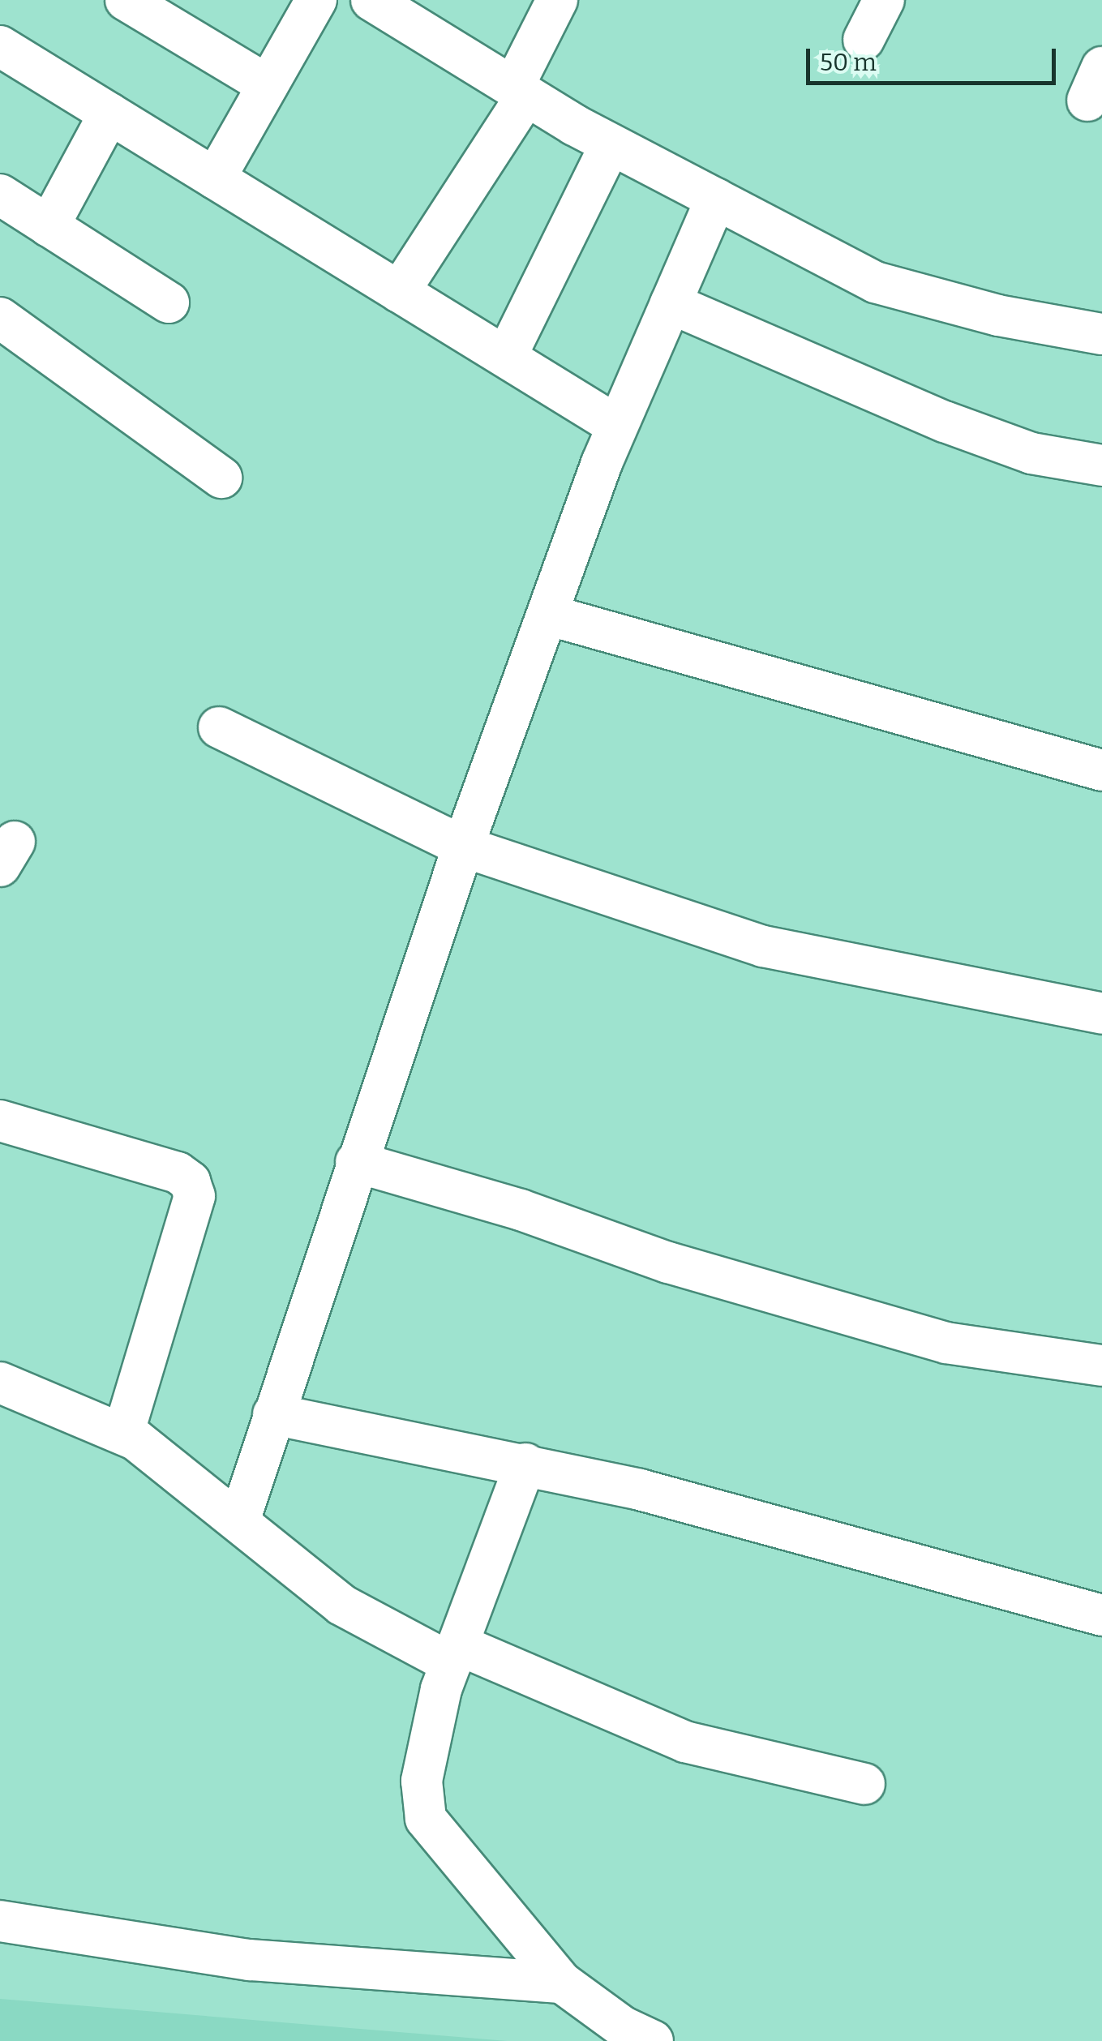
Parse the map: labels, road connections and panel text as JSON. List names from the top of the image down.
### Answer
{
  "scale_bar": "50 m"
}
